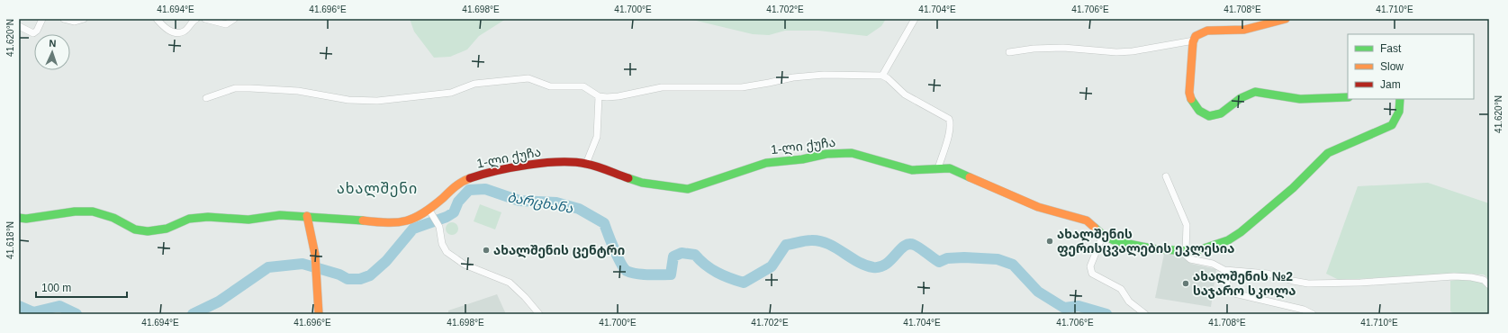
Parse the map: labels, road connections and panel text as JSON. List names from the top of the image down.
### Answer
{
  "streets": {
    "street": ["1-ლი ქუჩა"]
  },
  "districts": ["ახალშენი"],
  "water": ["ბარცხანა"],
  "places": ["ახალშენის ფერისცვალების ეკლესია", "ახალშენის ცენტრი", "ახალშენის №2 საჯარო სკოლა"],
  "legend": ["Fast", "Slow", "Jam"],
  "scale_bar": "100 m",
  "north": "top",
  "coordinates": [
    "41.694°E",
    "41.696°E",
    "41.698°E",
    "41.700°E",
    "41.702°E",
    "41.704°E",
    "41.706°E",
    "41.708°E",
    "41.710°E",
    "41.620°N",
    "41.618°N"
  ]
}
